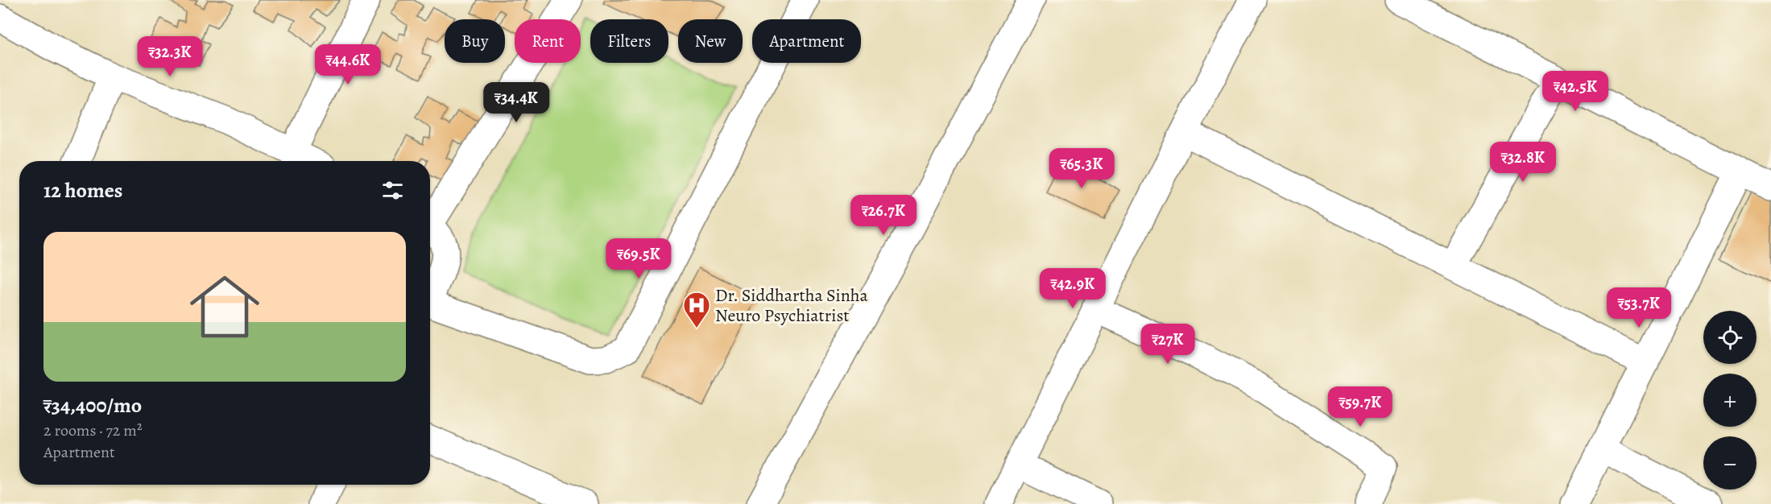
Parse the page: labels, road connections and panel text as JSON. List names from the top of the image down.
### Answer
{
  "places": {
    "hospital": ["Dr. Siddhartha Sinha Neuro Psychiatrist"]
  },
  "page": {
    "chip": [
      "Buy",
      "Rent",
      "Filters",
      "New",
      "Apartment"
    ],
    "price": [
      "₹32.3K",
      "₹44.6K",
      "₹42.5K",
      "₹34.4K",
      "₹32.8K",
      "₹65.3K",
      "₹26.7K",
      "₹69.5K",
      "₹42.9K",
      "₹53.7K",
      "₹27K",
      "₹59.7K"
    ],
    "heading": "12 homes",
    "list": [
      {
        "name": "₹34,400/mo",
        "note": "2 rooms · 72 m² · Apartment"
      }
    ],
    "map_buttons": ["+", "−"]
  }
}
